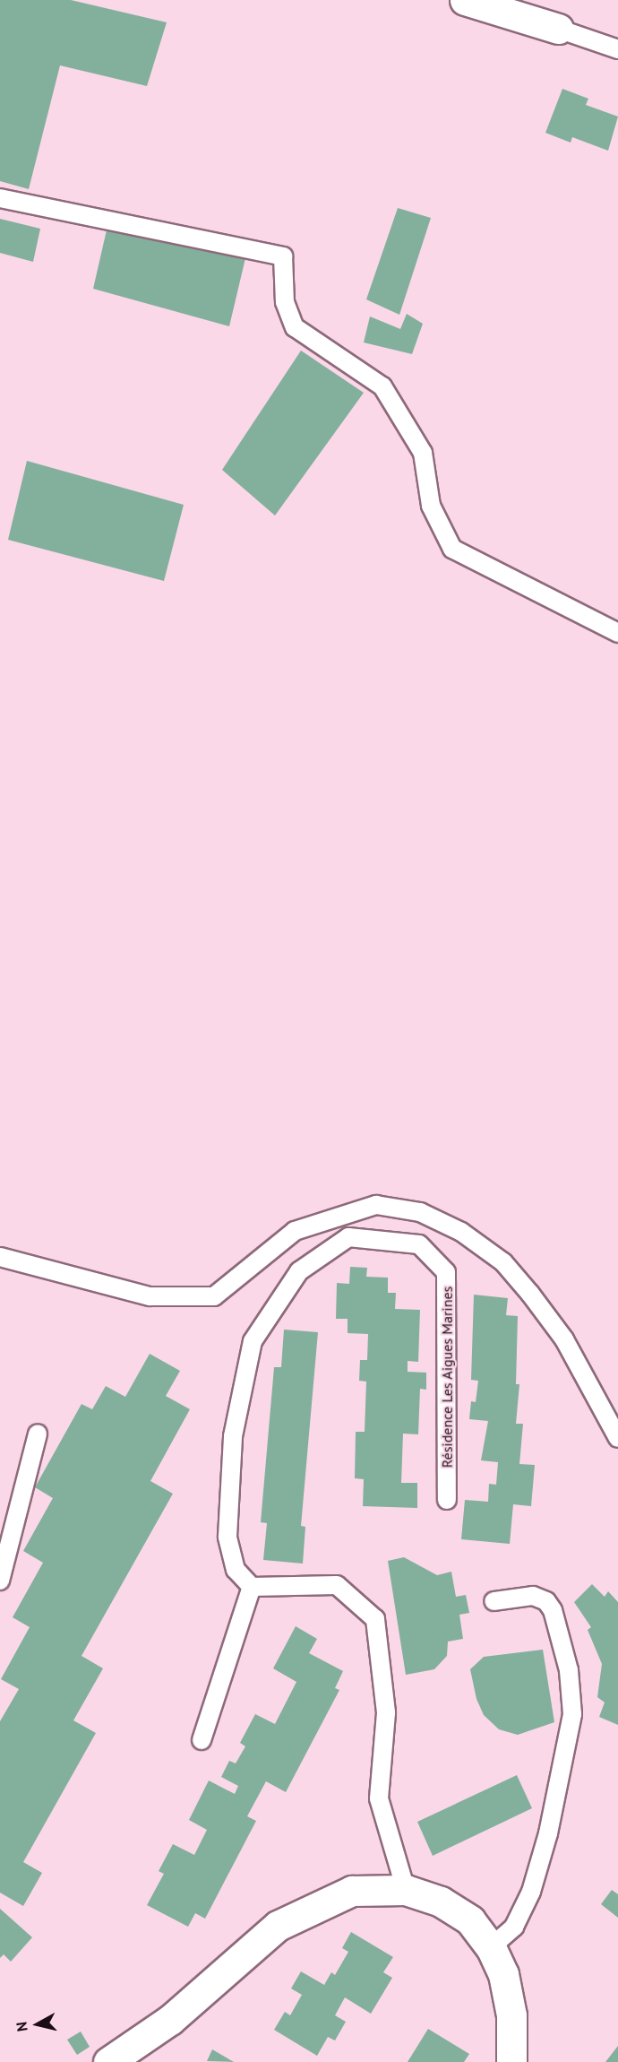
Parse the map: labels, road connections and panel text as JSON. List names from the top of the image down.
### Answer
{
  "streets": {
    "lane": ["Résidence Les Aigues Marines"]
  },
  "north": "left"
}
